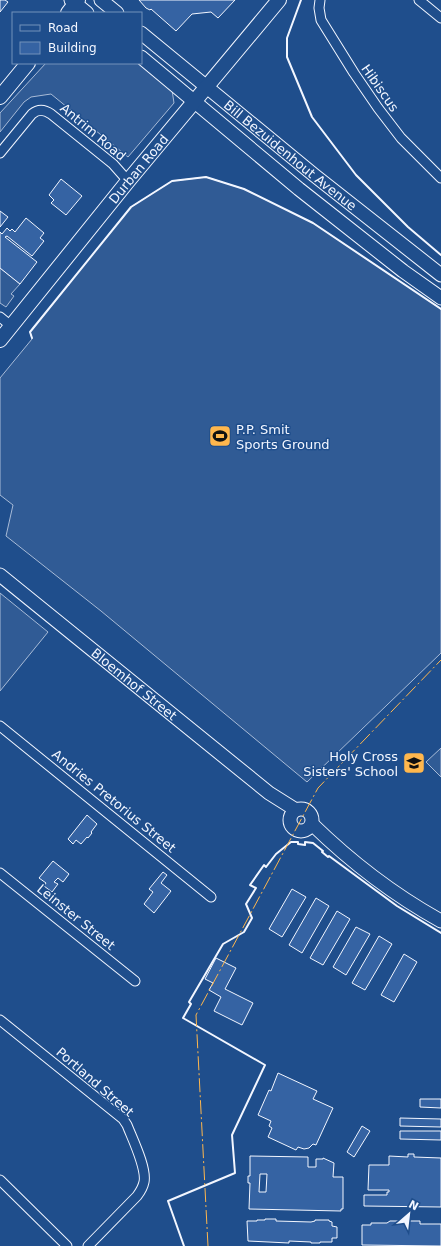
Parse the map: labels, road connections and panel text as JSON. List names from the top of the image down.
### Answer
{
  "streets": {
    "main road": ["Bill Bezuidenhout Avenue", "Durban Road", "Bloemhof Street"],
    "street": [
      "Hibiscus",
      "Antrim Road",
      "Andries Pretorius Street",
      "Leinster Street",
      "Portland Street"
    ]
  },
  "crossings": [
    ["Antrim Road", "Durban Road"],
    ["Bill Bezuidenhout Avenue", "Durban Road"]
  ],
  "places": {
    "sports": ["P.P. Smit Sports Ground"],
    "school or university": ["Holy Cross Sisters' School"]
  },
  "legend": ["Road", "Building"],
  "north": "top right"
}
